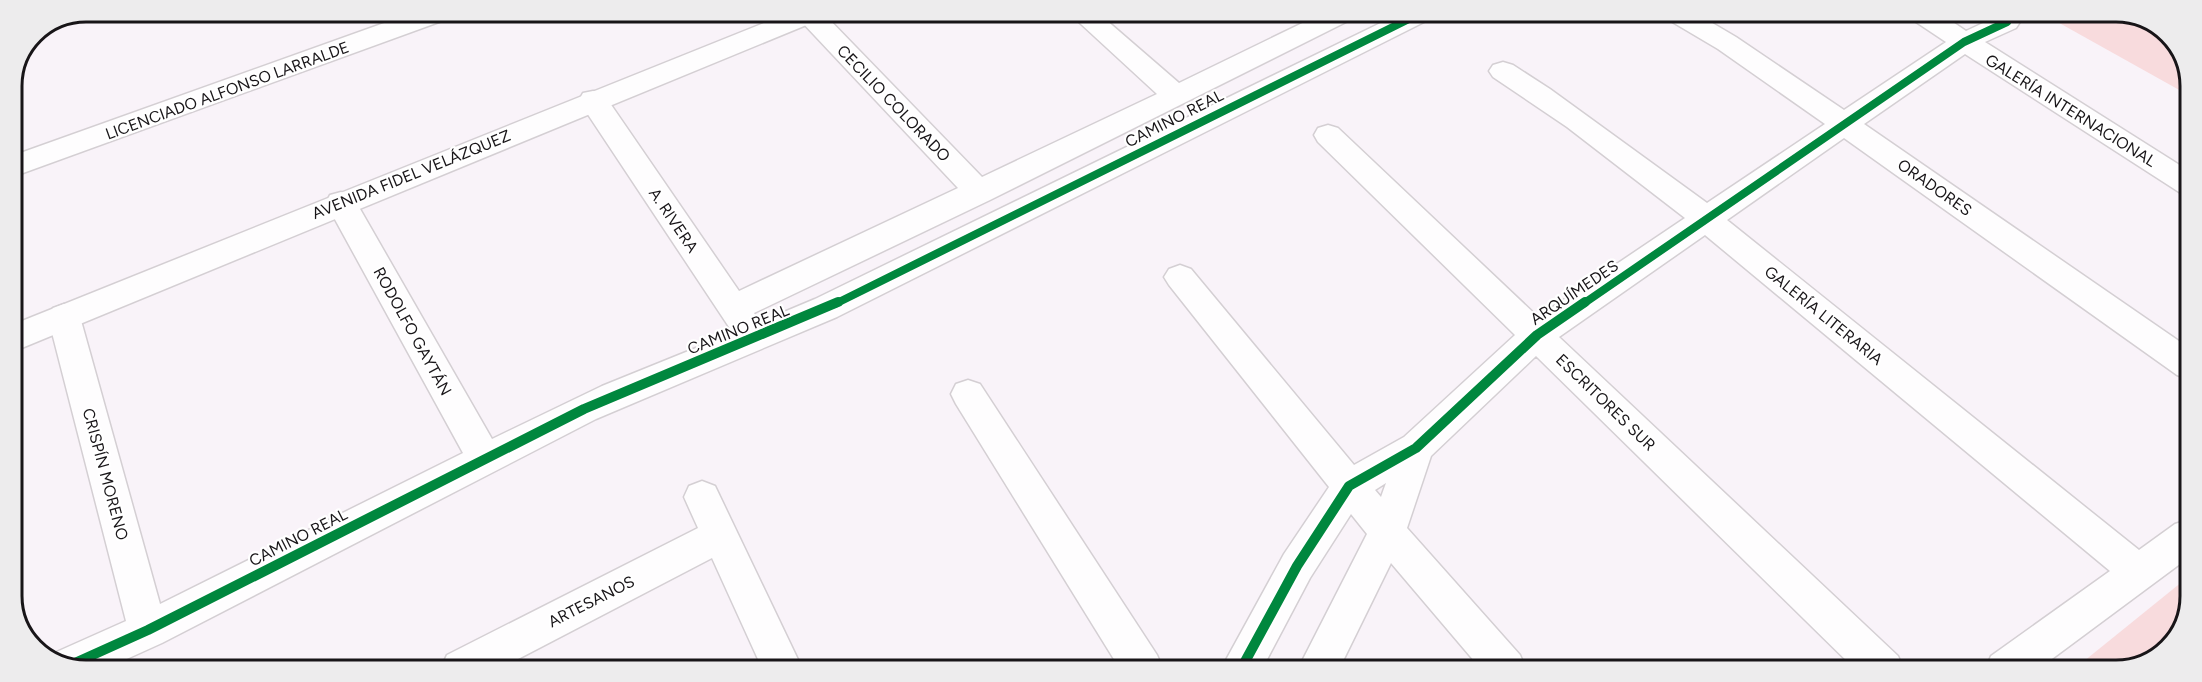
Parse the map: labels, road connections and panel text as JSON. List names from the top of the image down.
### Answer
{
  "streets": {
    "street": [
      "LICENCIADO ALFONSO LARRALDE",
      "CECILIO COLORADO",
      "GALERÍA INTERNACIONAL",
      "CAMINO REAL",
      "AVENIDA FIDEL VELÁZQUEZ",
      "ORADORES",
      "A. RIVERA",
      "ARQUÍMEDES",
      "GALERÍA LITERARIA",
      "RODOLFO GAYTÁN",
      "ESCRITORES SUR",
      "CRISPÍN MORENO",
      "ARTESANOS"
    ]
  },
  "crossings": [
    ["CECILIO COLORADO", "CAMINO REAL"],
    ["GALERÍA INTERNACIONAL", "ARQUÍMEDES"],
    ["CAMINO REAL", "A. RIVERA"],
    ["CAMINO REAL", "RODOLFO GAYTÁN"],
    ["CAMINO REAL", "CRISPÍN MORENO"],
    ["AVENIDA FIDEL VELÁZQUEZ", "A. RIVERA"],
    ["AVENIDA FIDEL VELÁZQUEZ", "RODOLFO GAYTÁN"],
    ["AVENIDA FIDEL VELÁZQUEZ", "CRISPÍN MORENO"],
    ["ORADORES", "ARQUÍMEDES"],
    ["ARQUÍMEDES", "GALERÍA LITERARIA"],
    ["ARQUÍMEDES", "ESCRITORES SUR"]
  ]
}
